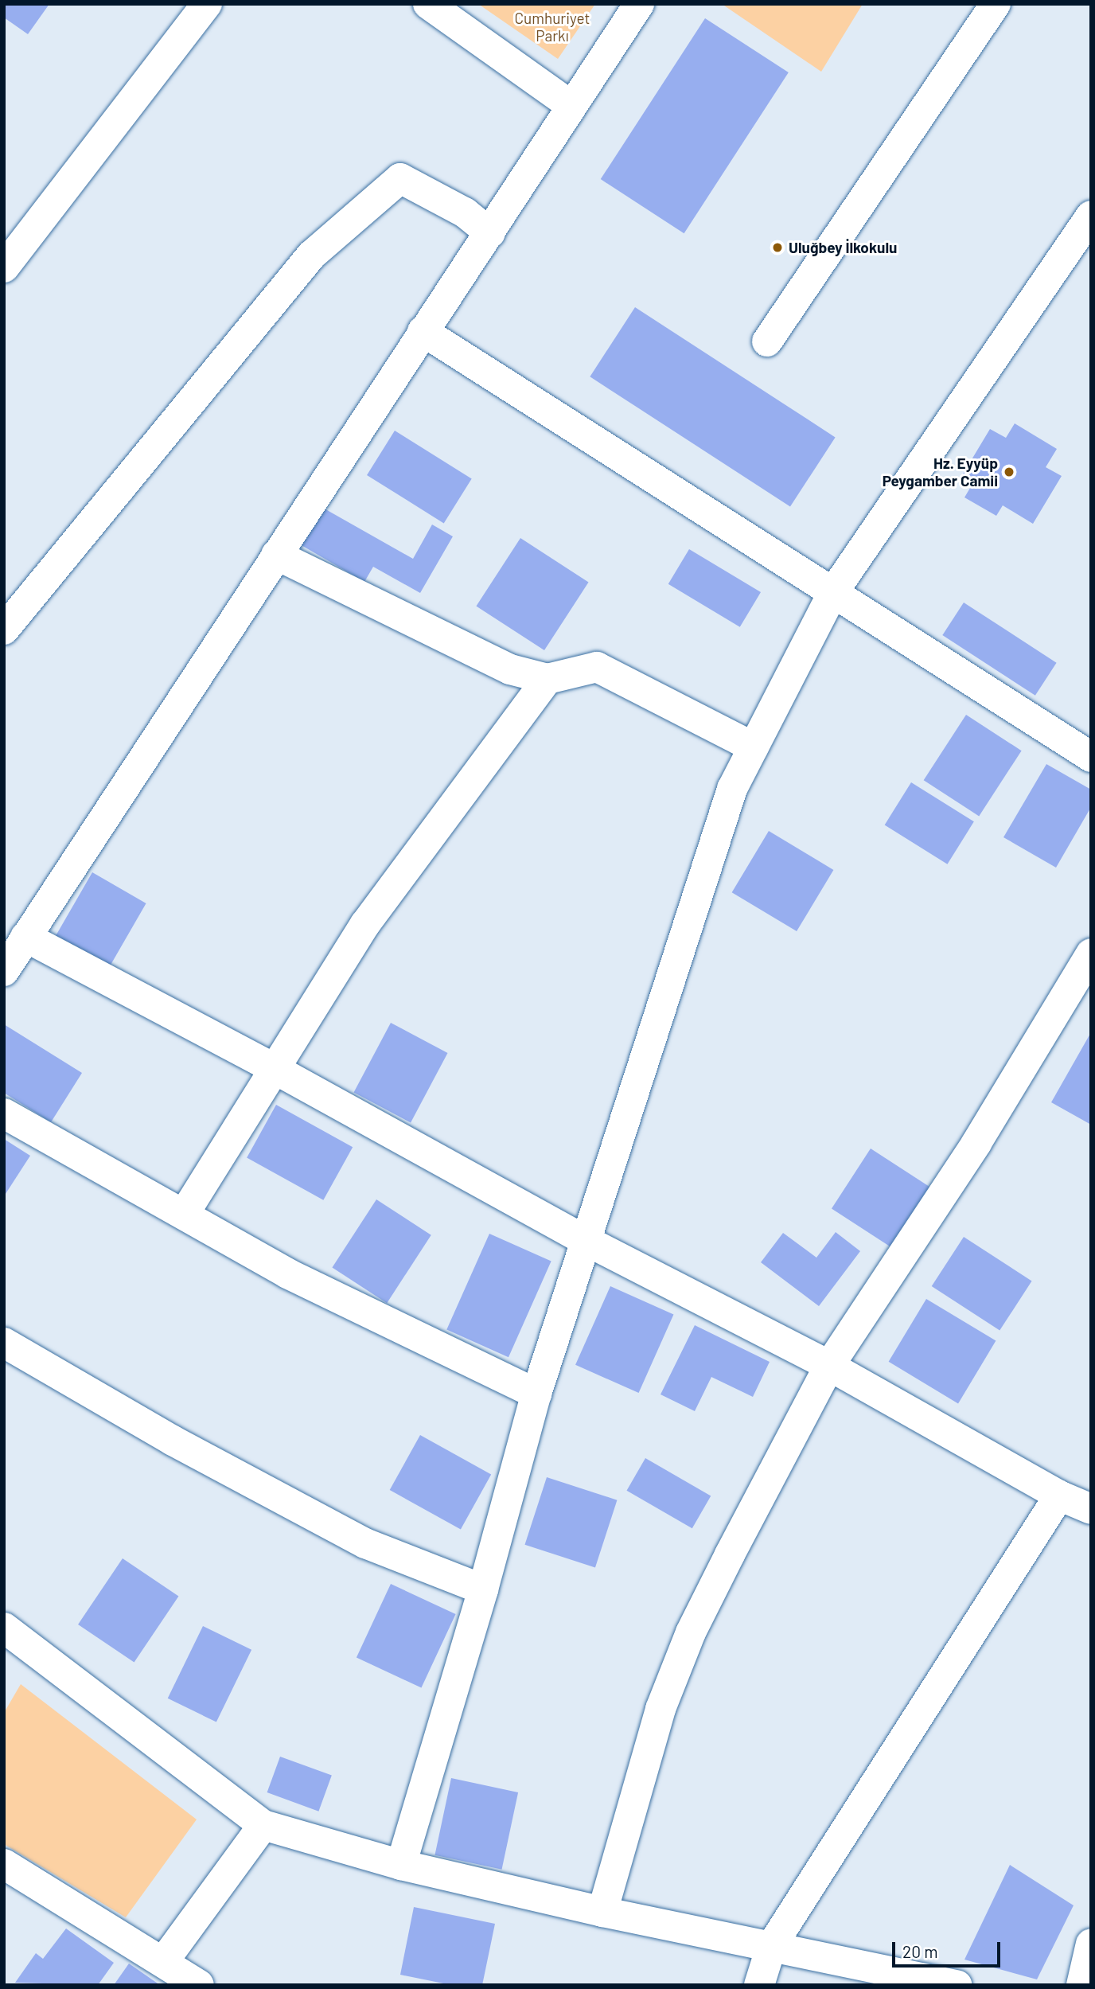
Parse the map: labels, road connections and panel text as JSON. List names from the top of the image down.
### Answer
{
  "parks": ["Cumhuriyet Parkı"],
  "places": ["Uluğbey İlkokulu", "Hz. Eyyüp Peygamber Camii"],
  "scale_bar": "20 m"
}
